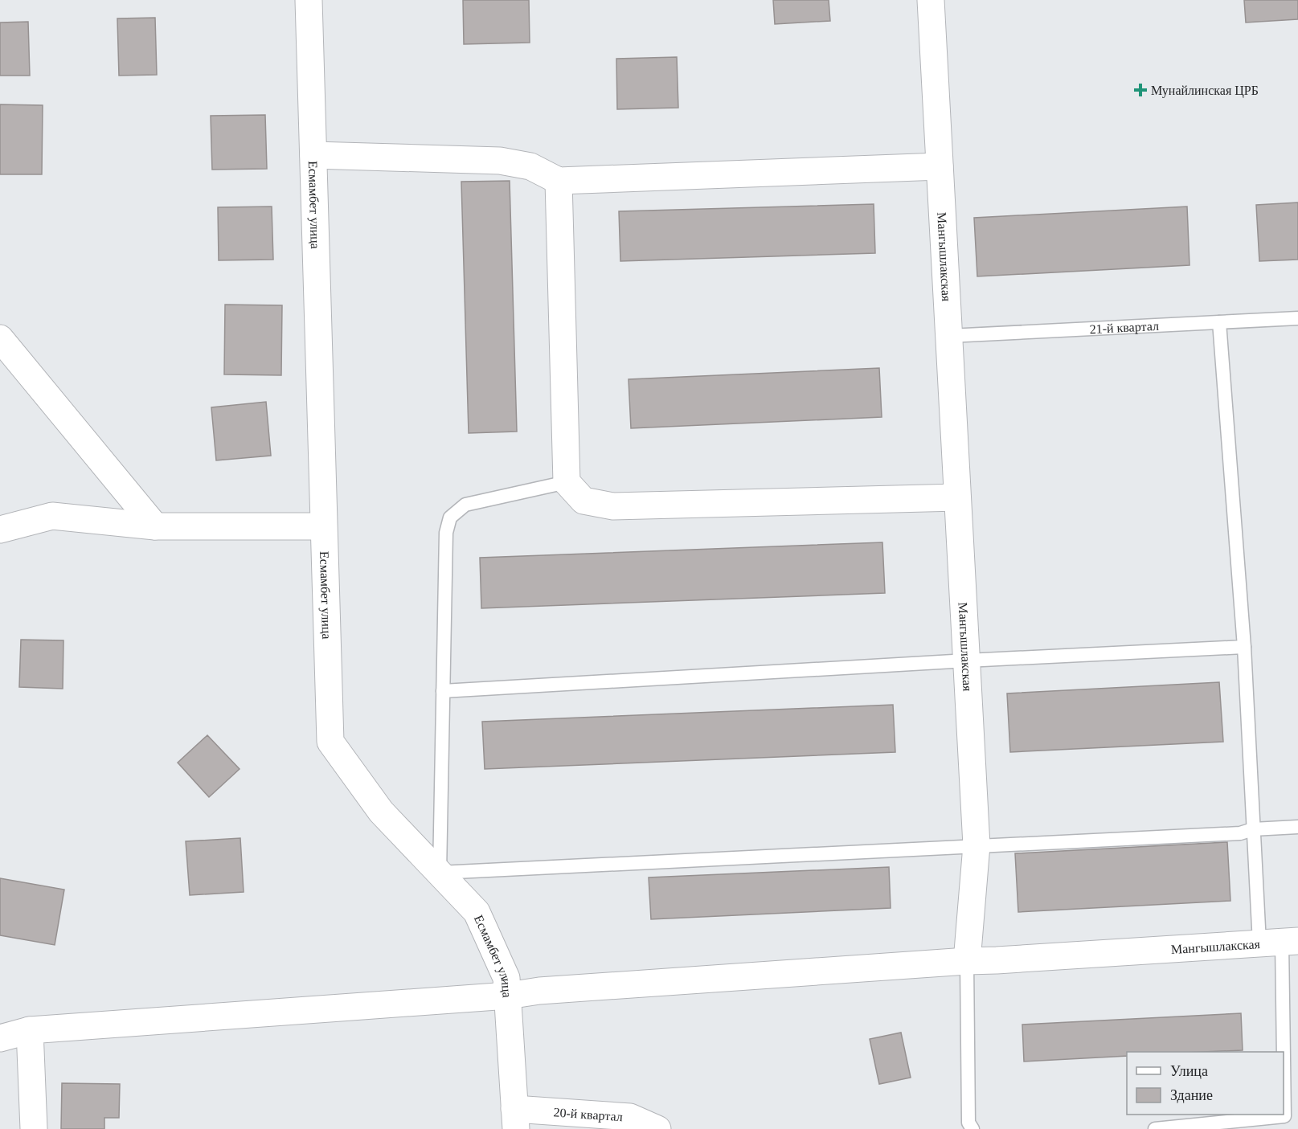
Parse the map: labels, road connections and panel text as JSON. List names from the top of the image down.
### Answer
{
  "streets": {
    "street": ["Есмамбет улица", "Мангышлакская", "20-й квартал"],
    "lane": ["21-й квартал"]
  },
  "crossings": [
    ["Есмамбет улица", "20-й квартал"],
    ["Мангышлакская", "21-й квартал"]
  ],
  "places": {
    "health": ["Мунайлинская ЦРБ"]
  },
  "legend": ["Улица", "Здание"]
}
